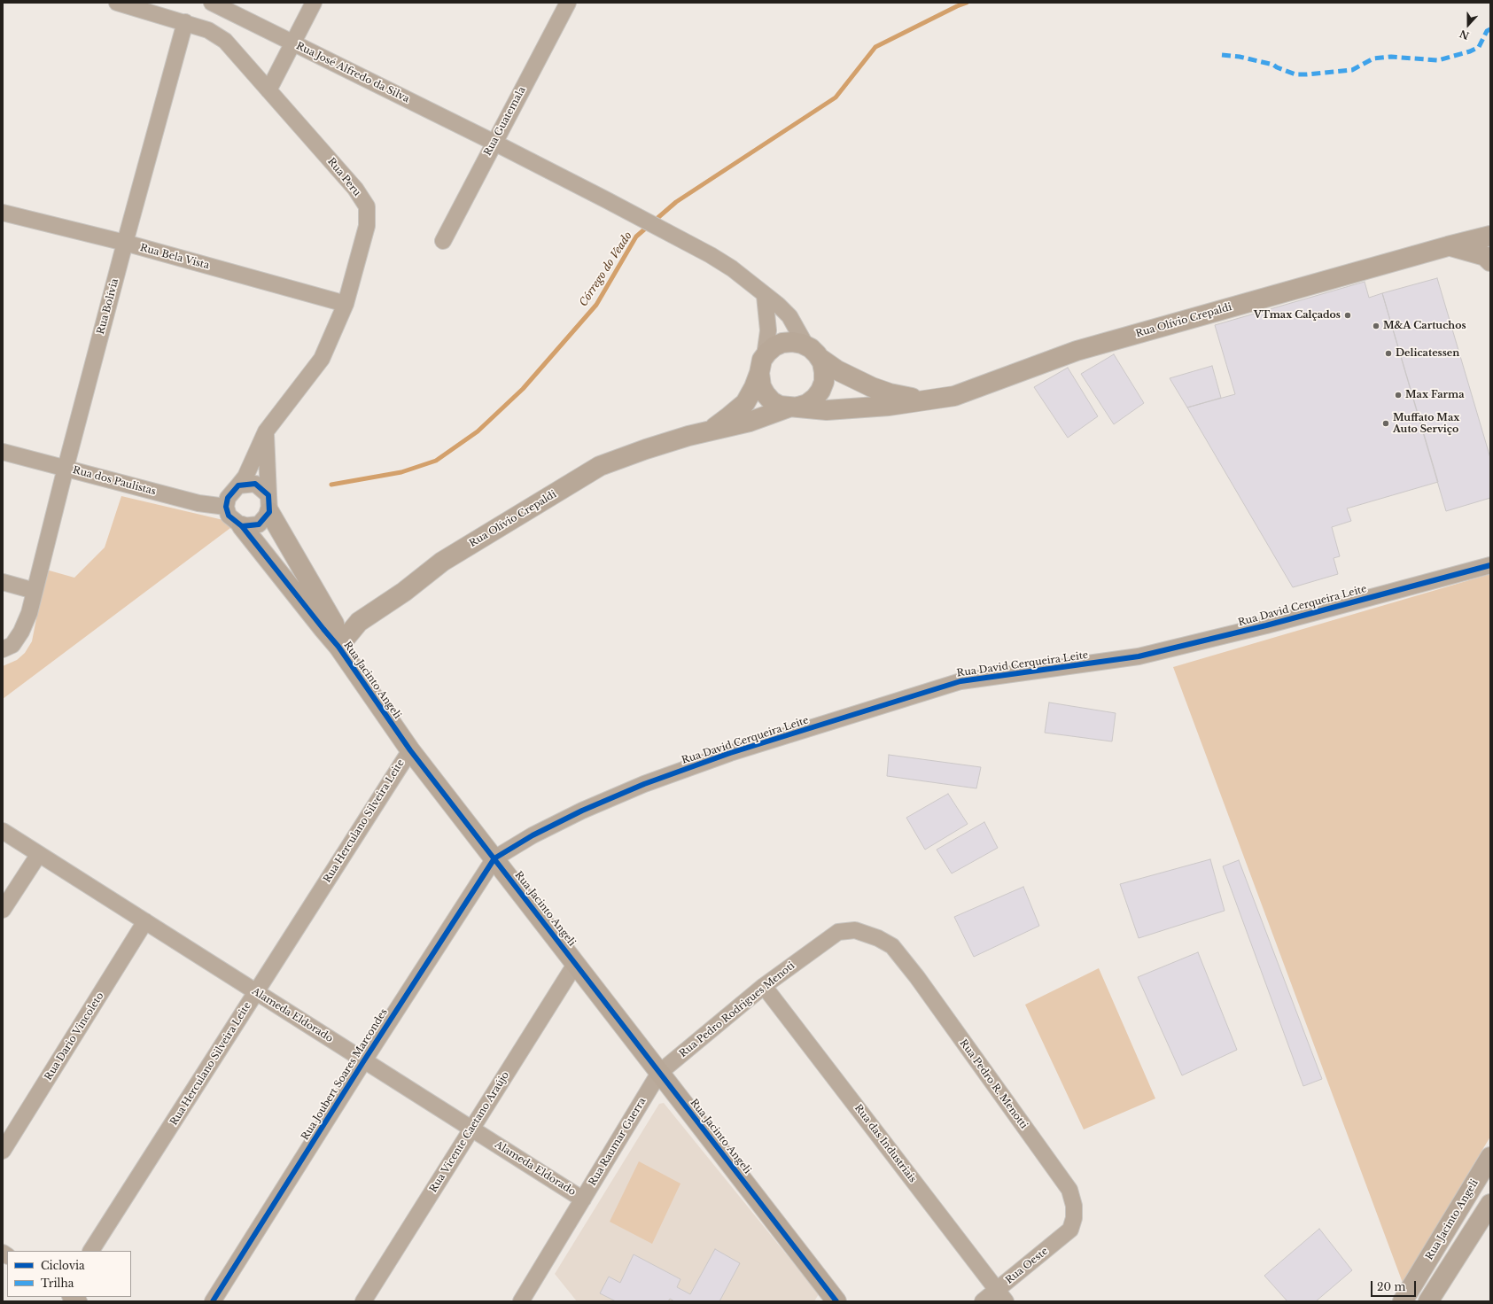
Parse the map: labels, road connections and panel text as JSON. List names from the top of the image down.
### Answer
{
  "streets": {
    "street": [
      "Rua José Alfredo da Silva",
      "Rua Guatemala",
      "Rua Peru",
      "Rua Bela Vista",
      "Rua Bolívia",
      "Rua Olívio Crepaldi",
      "Rua dos Paulistas",
      "Rua David Cerqueira Leite",
      "Rua Jacinto Angeli",
      "Rua Herculano Silveira Leite",
      "Rua Pedro Rodrigues Menoti",
      "Alameda Eldorado",
      "Rua Dario Vincoleto",
      "Rua Joubert Soares Marcondes",
      "Rua Pedro R. Menotti",
      "Rua Vicente Caetano Araújo",
      "Rua Raumar Guerra",
      "Rua das Industriais",
      "Rua Oeste"
    ]
  },
  "crossings": [
    ["Rua José Alfredo da Silva", "Rua Guatemala"],
    ["Rua José Alfredo da Silva", "Rua Olívio Crepaldi"],
    ["Rua Peru", "Rua Bela Vista"],
    ["Rua Peru", "Rua Bolívia"],
    ["Rua Peru", "Rua dos Paulistas"],
    ["Rua Peru", "Rua Jacinto Angeli"],
    ["Rua Bela Vista", "Rua Bolívia"],
    ["Rua Bolívia", "Rua dos Paulistas"],
    ["Rua Olívio Crepaldi", "Rua Jacinto Angeli"],
    ["Rua dos Paulistas", "Rua Jacinto Angeli"],
    ["Rua David Cerqueira Leite", "Rua Jacinto Angeli"],
    ["Rua David Cerqueira Leite", "Rua Joubert Soares Marcondes"],
    ["Rua Jacinto Angeli", "Rua Herculano Silveira Leite"],
    ["Rua Jacinto Angeli", "Rua Pedro Rodrigues Menoti"],
    ["Rua Jacinto Angeli", "Rua Joubert Soares Marcondes"],
    ["Rua Jacinto Angeli", "Rua Vicente Caetano Araújo"],
    ["Rua Jacinto Angeli", "Rua Raumar Guerra"],
    ["Rua Herculano Silveira Leite", "Alameda Eldorado"],
    ["Rua Pedro Rodrigues Menoti", "Rua Pedro R. Menotti"],
    ["Rua Pedro Rodrigues Menoti", "Rua Raumar Guerra"],
    ["Rua Pedro Rodrigues Menoti", "Rua das Industriais"],
    ["Alameda Eldorado", "Rua Dario Vincoleto"],
    ["Alameda Eldorado", "Rua Joubert Soares Marcondes"],
    ["Alameda Eldorado", "Rua Vicente Caetano Araújo"],
    ["Alameda Eldorado", "Rua Raumar Guerra"],
    ["Rua Pedro R. Menotti", "Rua Oeste"],
    ["Rua das Industriais", "Rua Oeste"]
  ],
  "water": ["Córrego do Veado"],
  "places": [
    "VTmax Calçados",
    "M&A Cartuchos",
    "Delicatessen",
    "Max Farma",
    "Muffato Max Auto Serviço"
  ],
  "legend": ["Ciclovia", "Trilha"],
  "scale_bar": "20 m",
  "north": "bottom"
}
